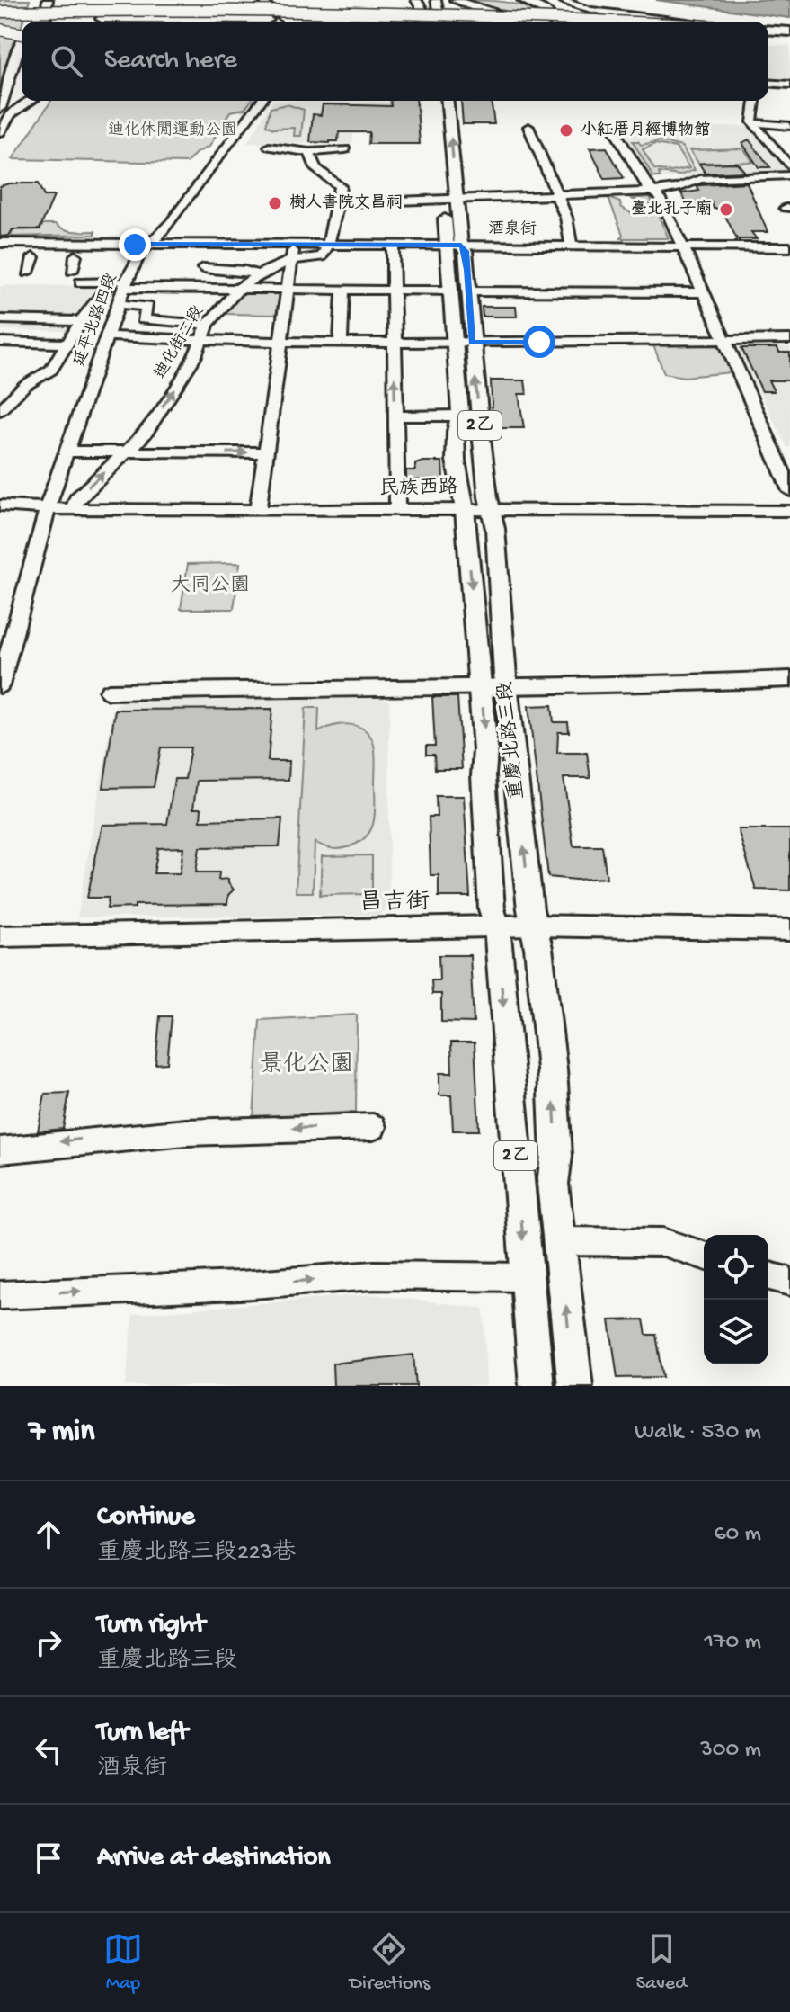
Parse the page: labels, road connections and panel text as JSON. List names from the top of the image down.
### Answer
{
  "streets": {
    "main road": ["2乙", "重慶北路三段"],
    "street": [
      "酒泉街",
      "延平北路四段",
      "迪化街二段",
      "民族西路",
      "昌吉街"
    ]
  },
  "crossings": [
    ["酒泉街", "延平北路四段"],
    ["酒泉街", "迪化街二段"],
    ["酒泉街", "重慶北路三段"],
    ["延平北路四段", "民族西路"],
    ["迪化街二段", "民族西路"],
    ["民族西路", "重慶北路三段"],
    ["重慶北路三段", "昌吉街"]
  ],
  "parks": ["迪化休閒運動公園", "大同公園", "景化公園"],
  "places": ["小紅厝月經博物館", "樹人書院文昌祠", "臺北孔子廟"],
  "page": {
    "search": "Search here",
    "heading": ["7 min", "Walk · 530 m"],
    "list": [
      ["Continue", "重慶北路三段223巷", "60 m"],
      ["Turn right", "重慶北路三段", "170 m"],
      ["Turn left", "酒泉街", "300 m"],
      "Arrive at destination"
    ],
    "nav": ["Map", "Directions", "Saved"]
  }
}
